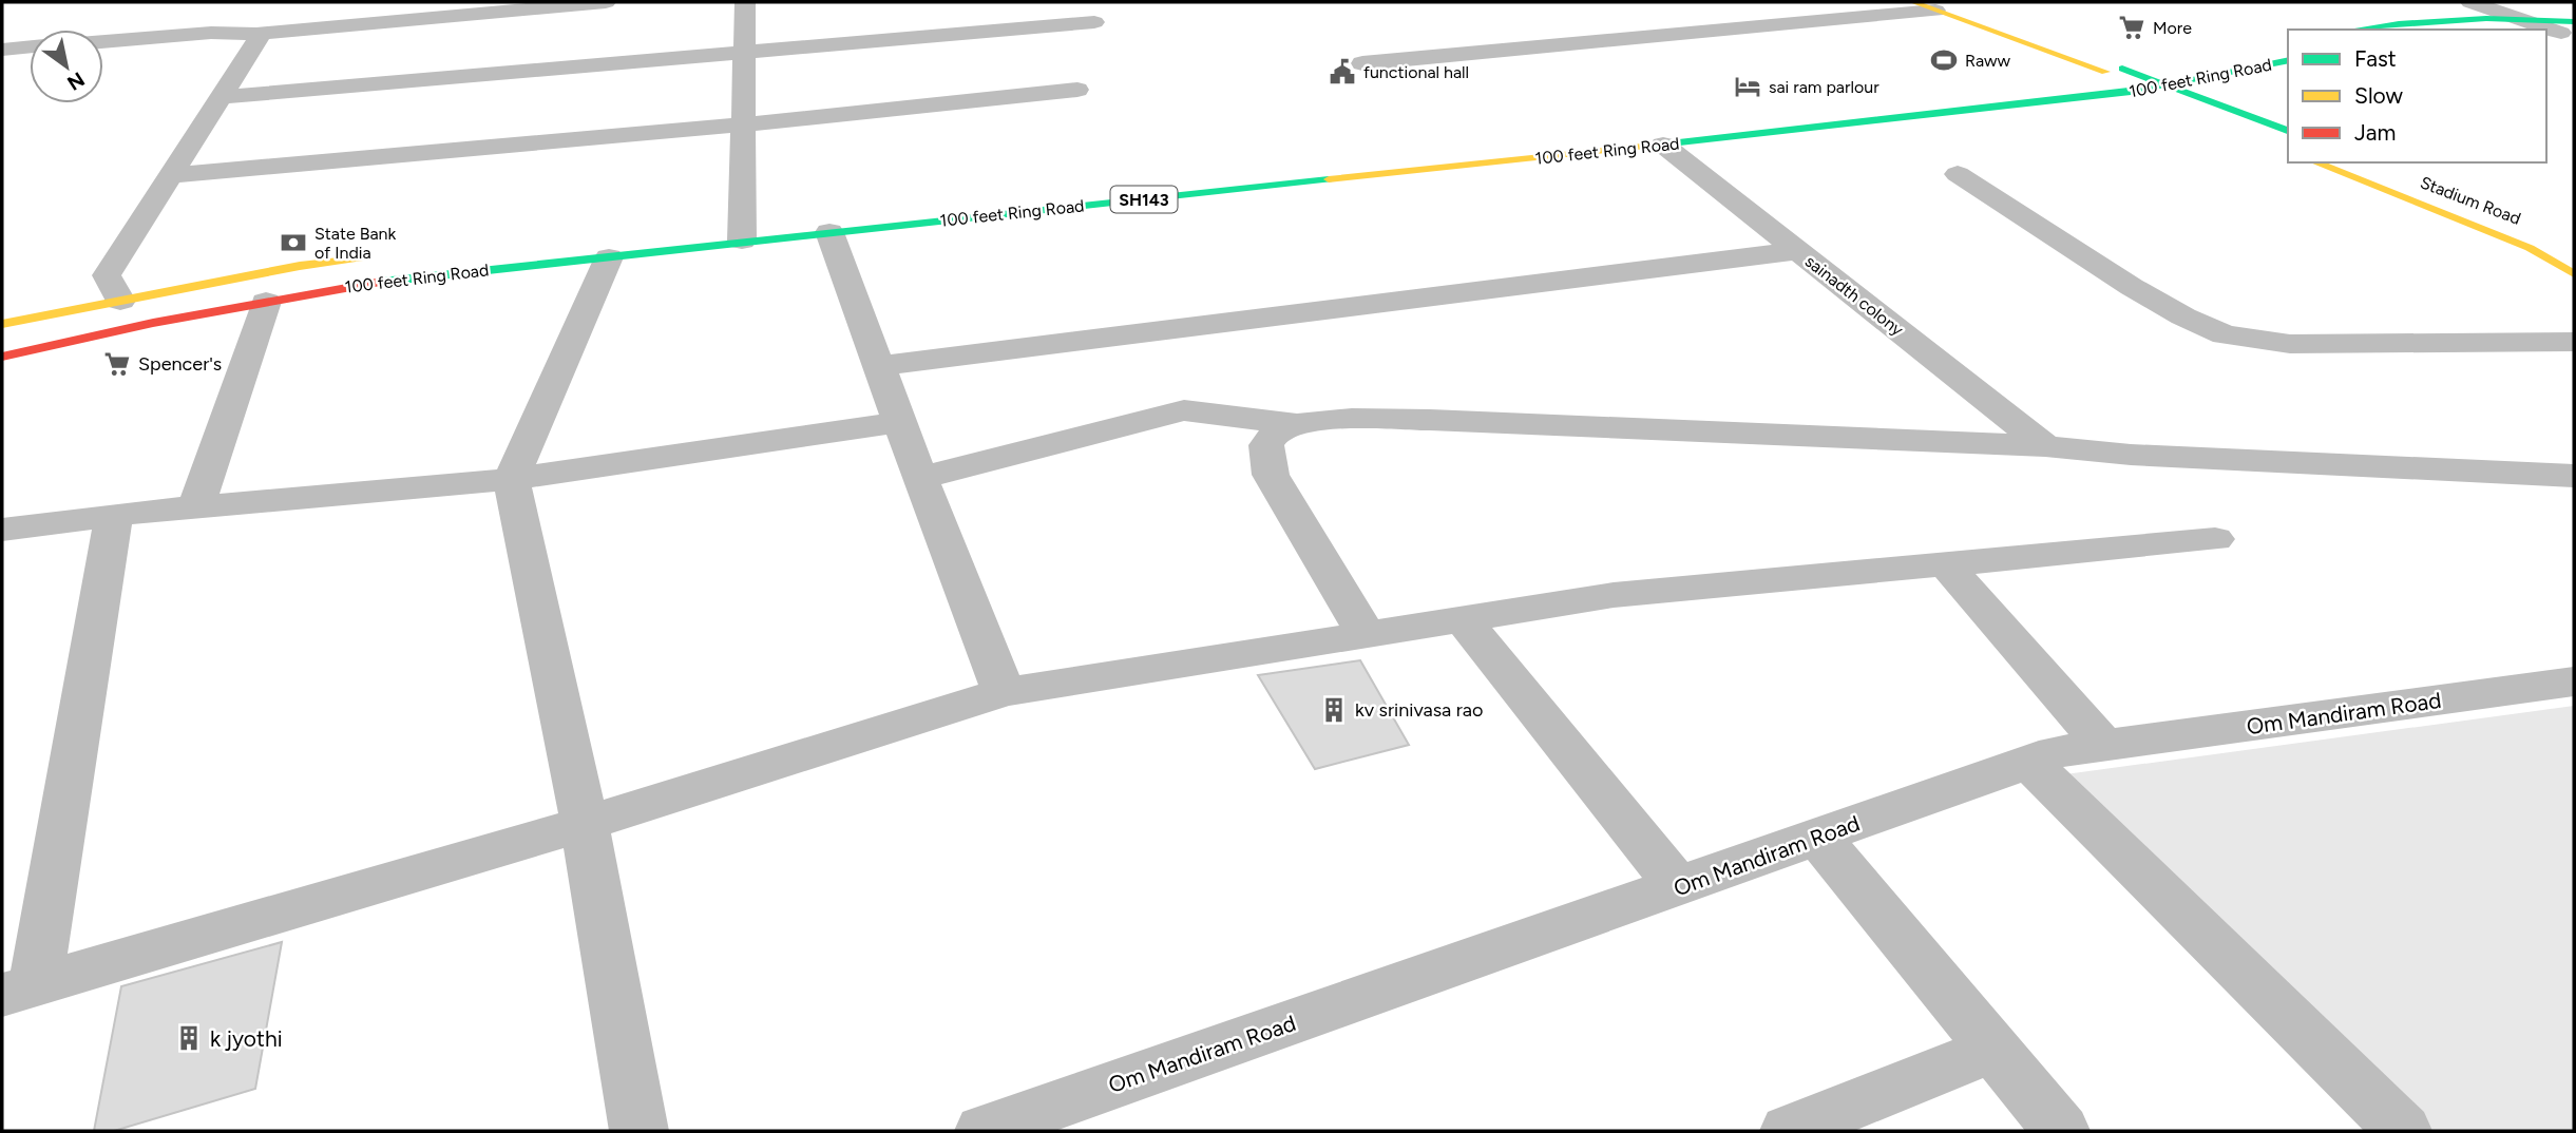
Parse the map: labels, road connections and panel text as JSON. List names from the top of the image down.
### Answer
{
  "streets": {
    "main road": ["100 feet Ring Road", "SH143"],
    "street": ["sainadth colony", "Om Mandiram Road"]
  },
  "crossings": [
    ["100 feet Ring Road", "sainadth colony"]
  ],
  "places": {
    "supermarket": ["More", "Spencer's"],
    "sports": ["Raww"],
    "public building": ["functional hall"],
    "hotel": ["sai ram parlour"],
    "bank": ["State Bank of India"],
    "building": ["kv srinivasa rao", "k jyothi"]
  },
  "legend": ["Fast", "Slow", "Jam"],
  "north": "bottom right"
}
